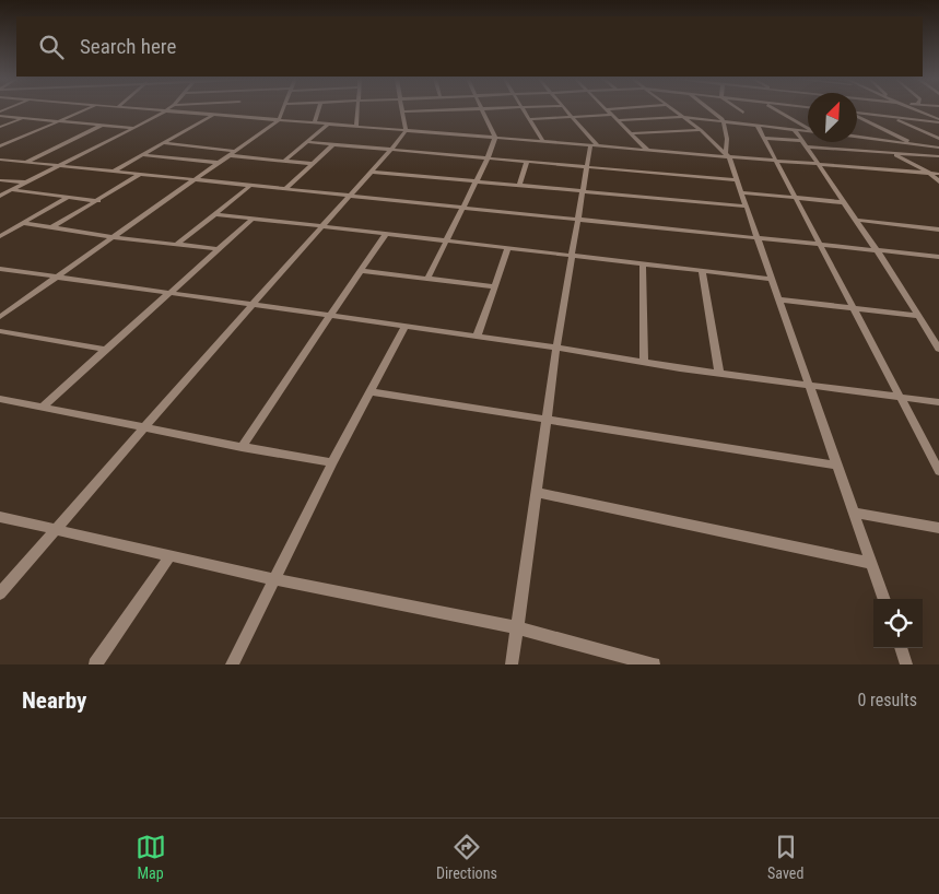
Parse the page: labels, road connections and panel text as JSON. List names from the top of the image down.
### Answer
{
  "north": "top right",
  "page": {
    "search": "Search here",
    "heading": ["Nearby", "0 results"],
    "nav": ["Map", "Directions", "Saved"]
  }
}
